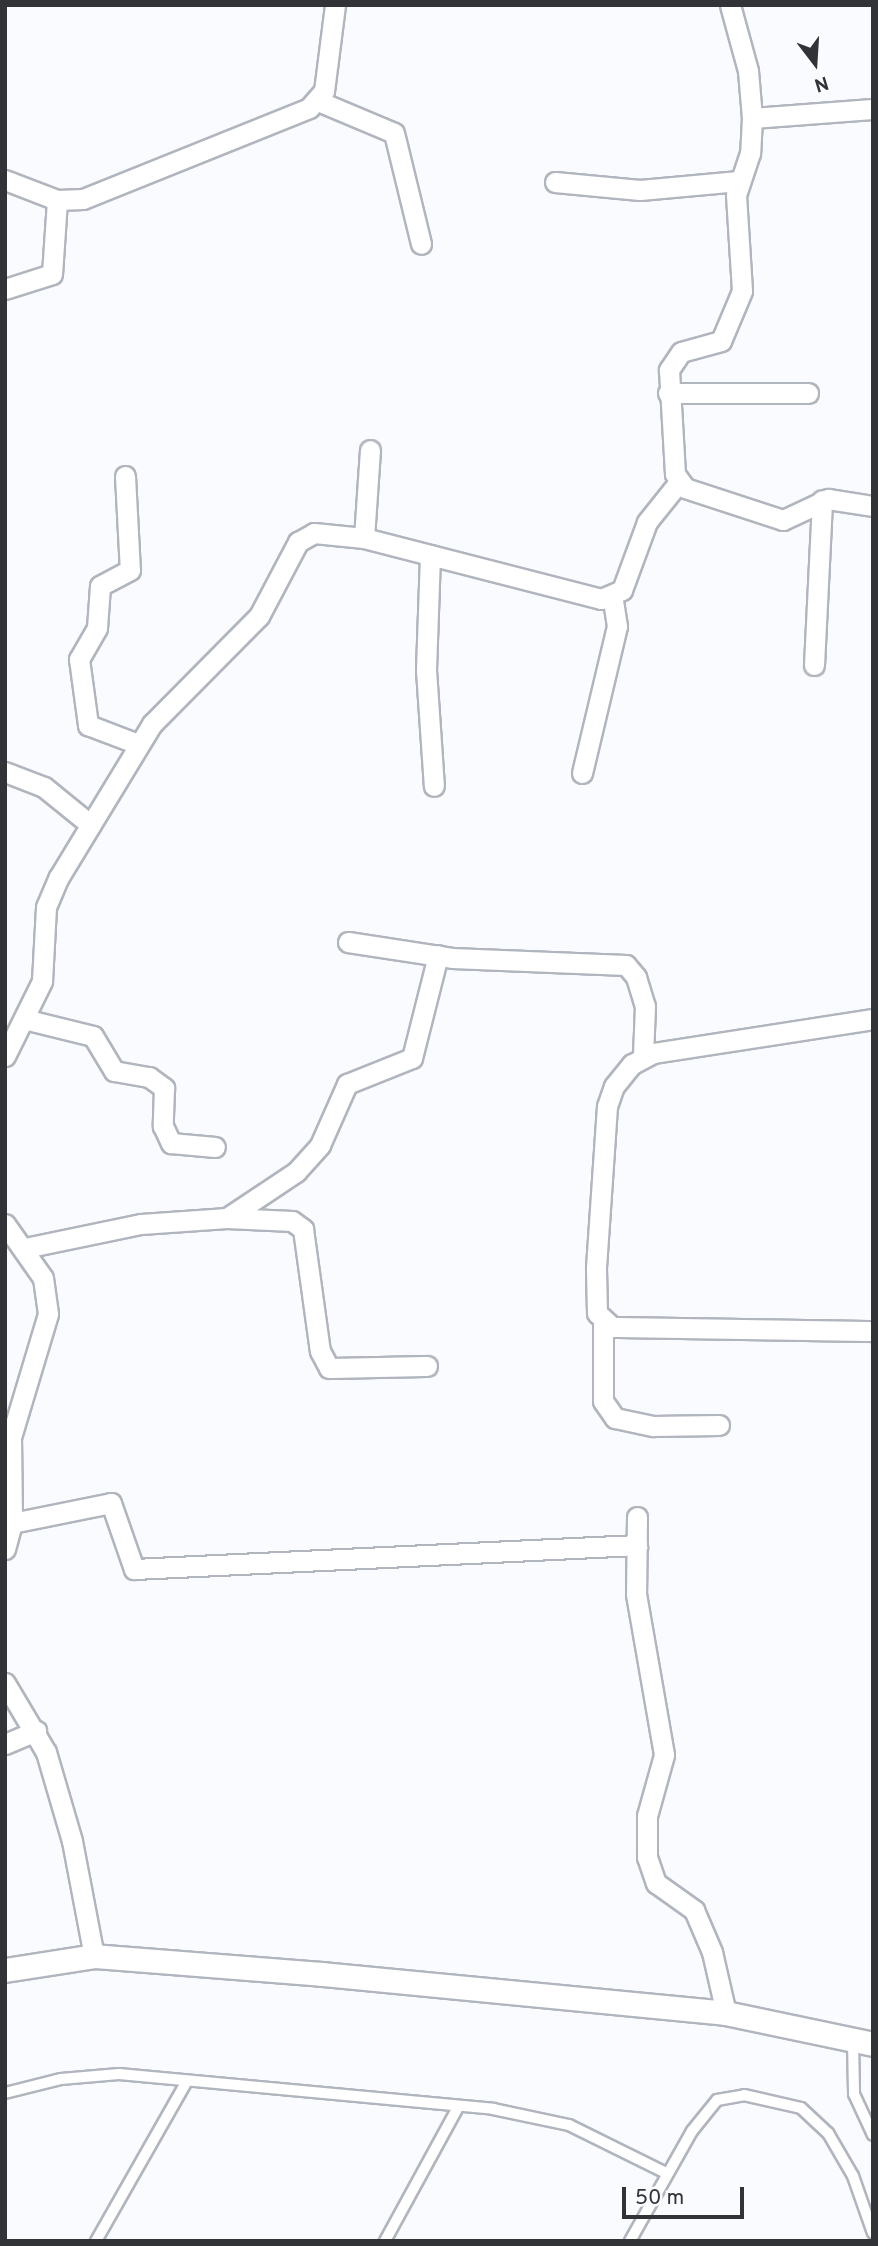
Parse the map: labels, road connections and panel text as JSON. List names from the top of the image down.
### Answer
{
  "scale_bar": "50 m",
  "north": "bottom"
}
